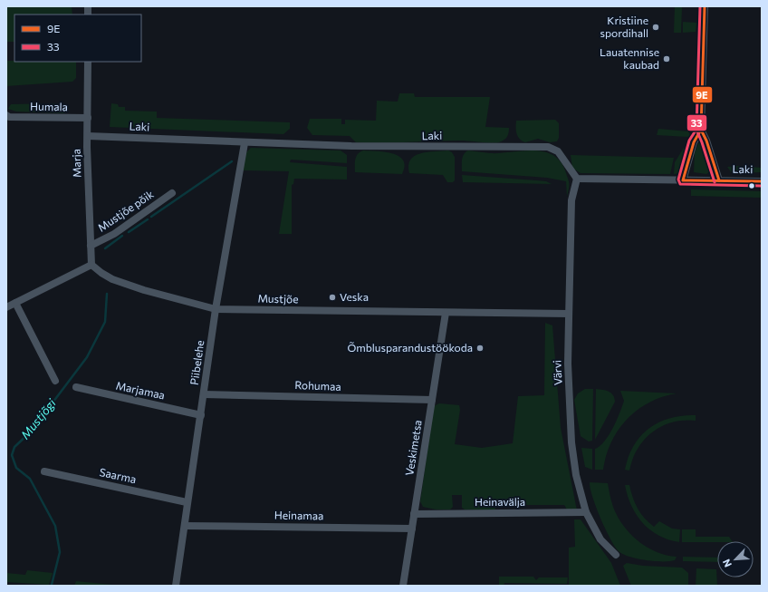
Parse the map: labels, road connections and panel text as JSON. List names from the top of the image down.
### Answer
{
  "streets": {
    "street": [
      "Humala",
      "Laki",
      "Marja",
      "Mustjõe põik",
      "Mustjõe",
      "Piibelehe",
      "Värvi",
      "Rohumaa",
      "Marjamaa",
      "Veskimetsa",
      "Saarma",
      "Heinavälja",
      "Heinamaa"
    ]
  },
  "crossings": [
    ["Humala", "Marja"],
    ["Laki", "Marja"],
    ["Laki", "Piibelehe"],
    ["Laki", "Värvi"],
    ["Marja", "Mustjõe põik"],
    ["Marja", "Mustjõe"],
    ["Mustjõe", "Piibelehe"],
    ["Mustjõe", "Värvi"],
    ["Mustjõe", "Veskimetsa"],
    ["Piibelehe", "Rohumaa"],
    ["Piibelehe", "Marjamaa"],
    ["Piibelehe", "Saarma"],
    ["Piibelehe", "Heinamaa"],
    ["Värvi", "Heinavälja"],
    ["Rohumaa", "Veskimetsa"],
    ["Veskimetsa", "Heinavälja"],
    ["Veskimetsa", "Heinamaa"]
  ],
  "water": ["Mustjõgi"],
  "places": [
    "Kristiine spordihall",
    "Lauatennise kaubad",
    "Veska",
    "Õmblusparandustöökoda"
  ],
  "lines": ["transit line 9E", "transit line 33"],
  "legend": ["9E", "33"],
  "north": "bottom left"
}
